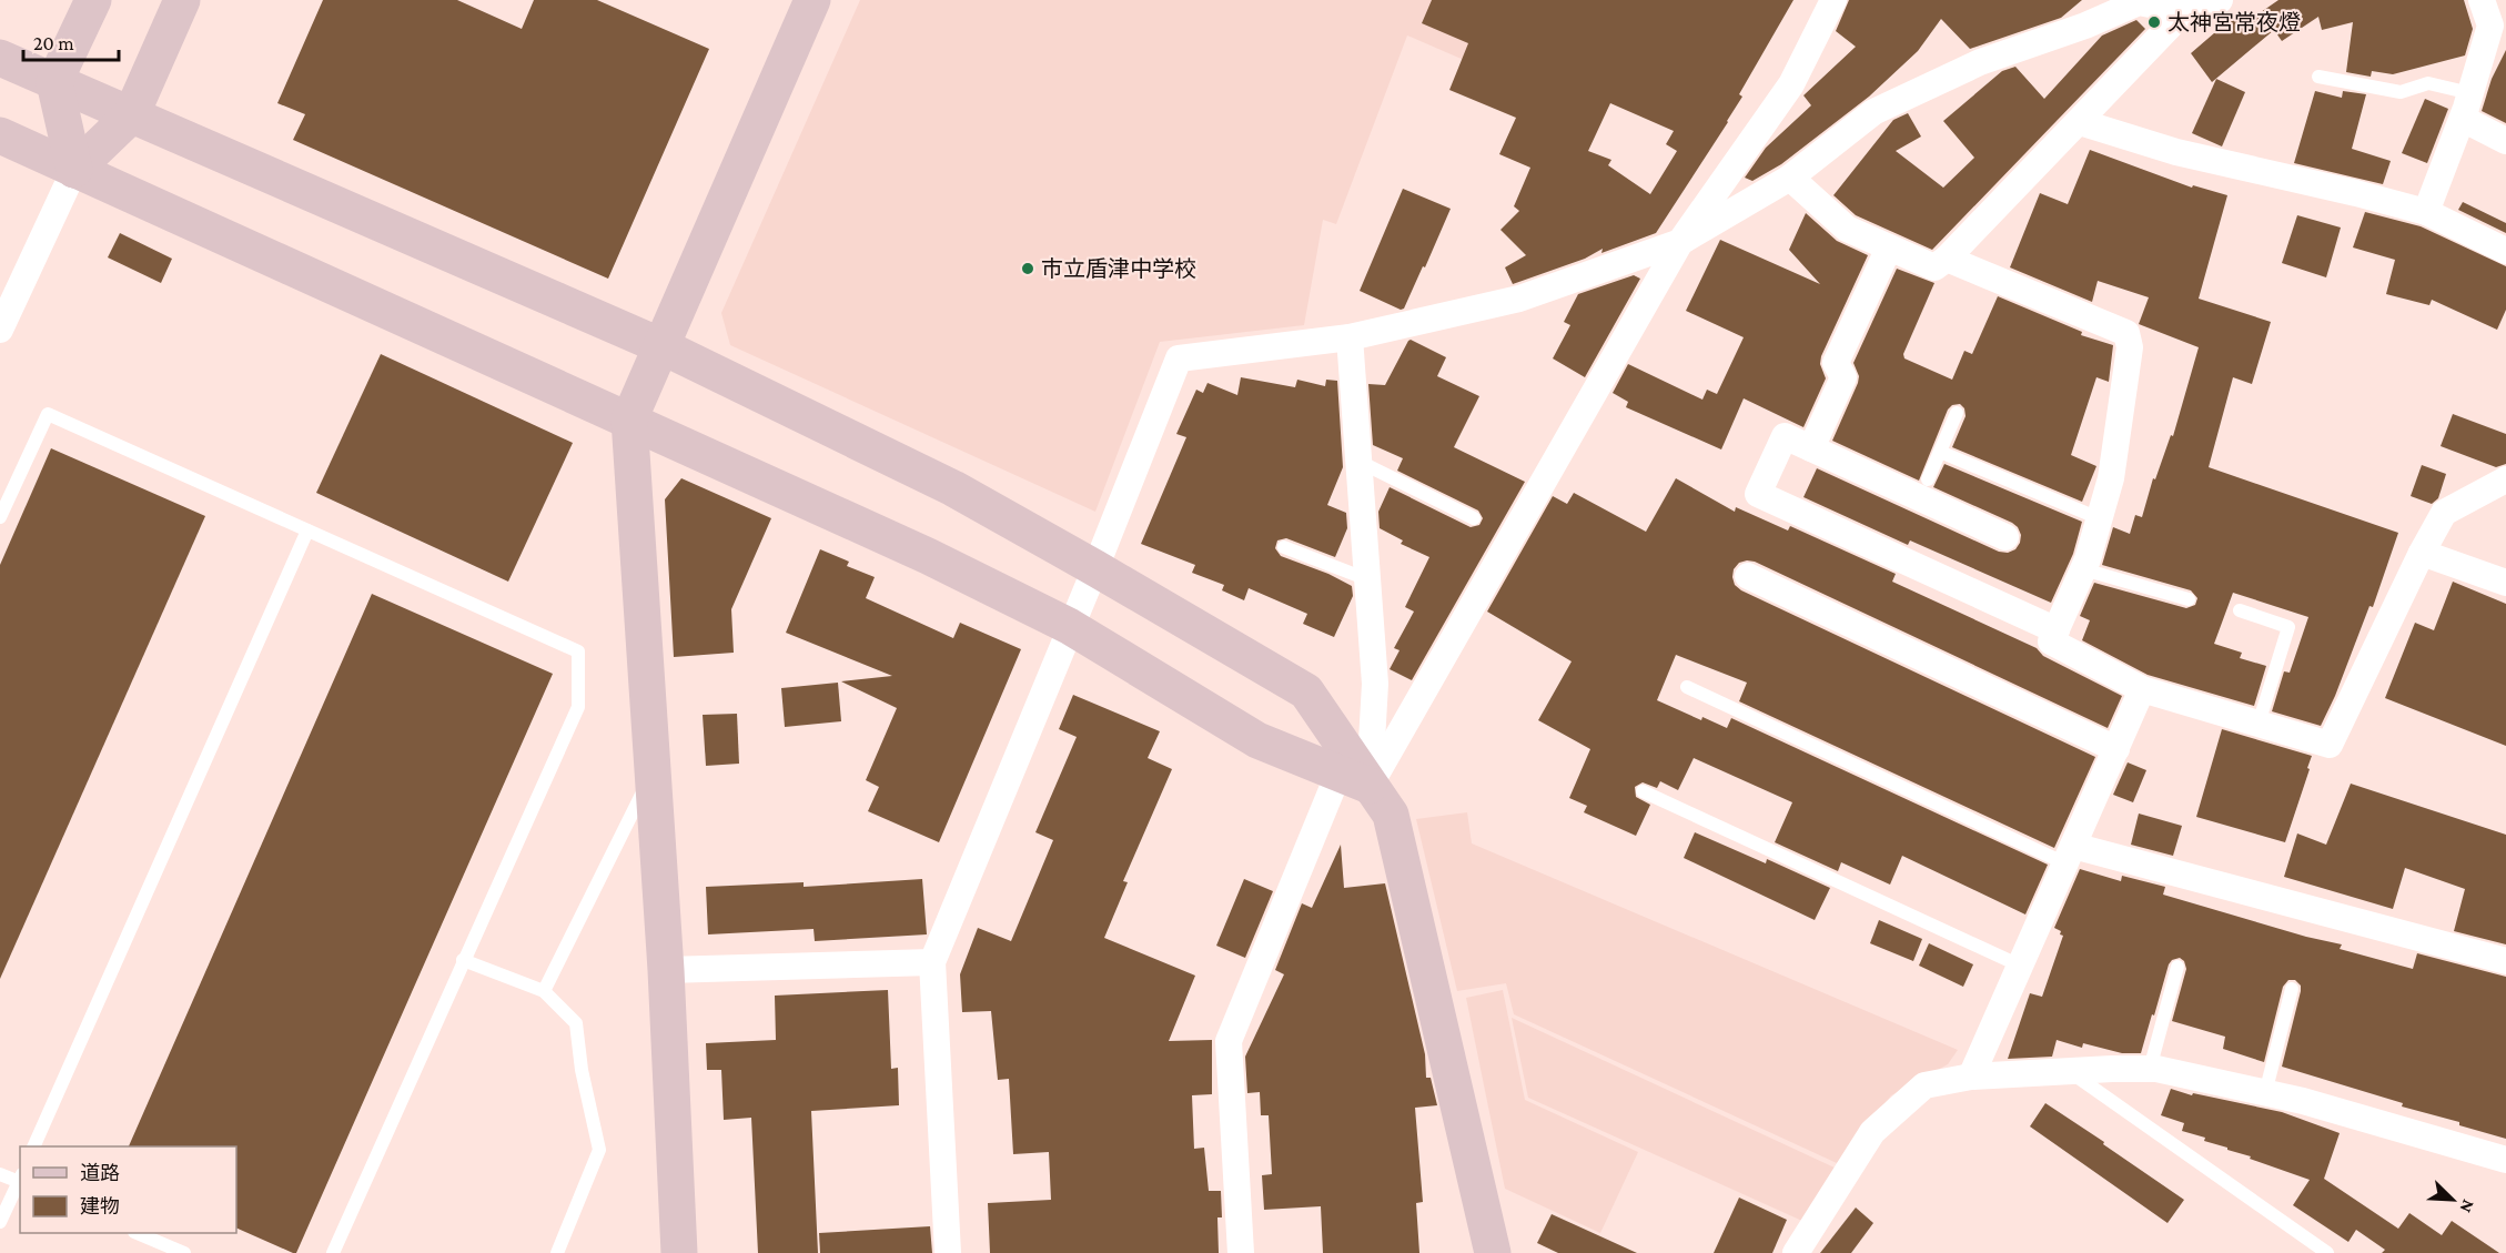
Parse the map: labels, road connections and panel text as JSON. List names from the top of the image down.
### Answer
{
  "places": ["太神宮常夜燈", "市立盾津中学校"],
  "legend": ["道路", "建物"],
  "scale_bar": "20 m",
  "north": "bottom right"
}
